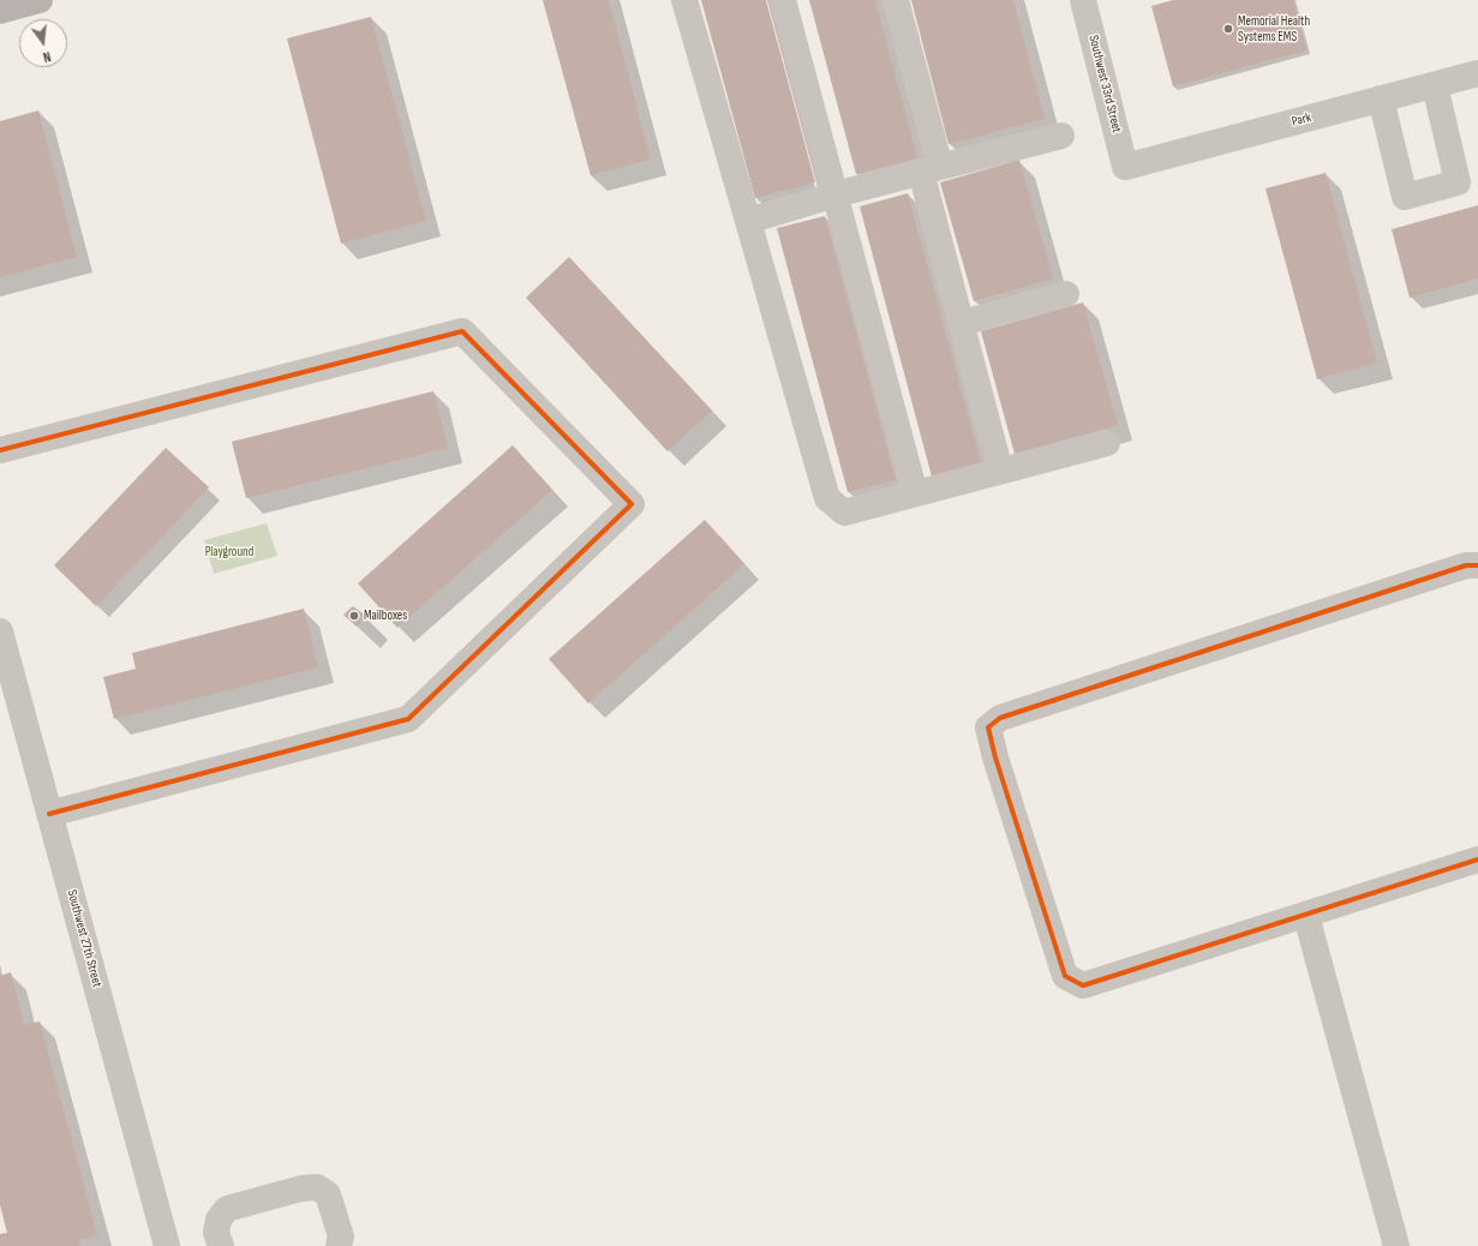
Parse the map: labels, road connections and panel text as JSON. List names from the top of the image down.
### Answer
{
  "streets": {
    "street": ["Southwest 33rd Street", "Park", "Southwest 27th Street"]
  },
  "crossings": [
    ["Southwest 33rd Street", "Park"]
  ],
  "parks": ["Playground"],
  "places": ["Memorial Health Systems EMS", "Mailboxes"],
  "north": "bottom"
}
